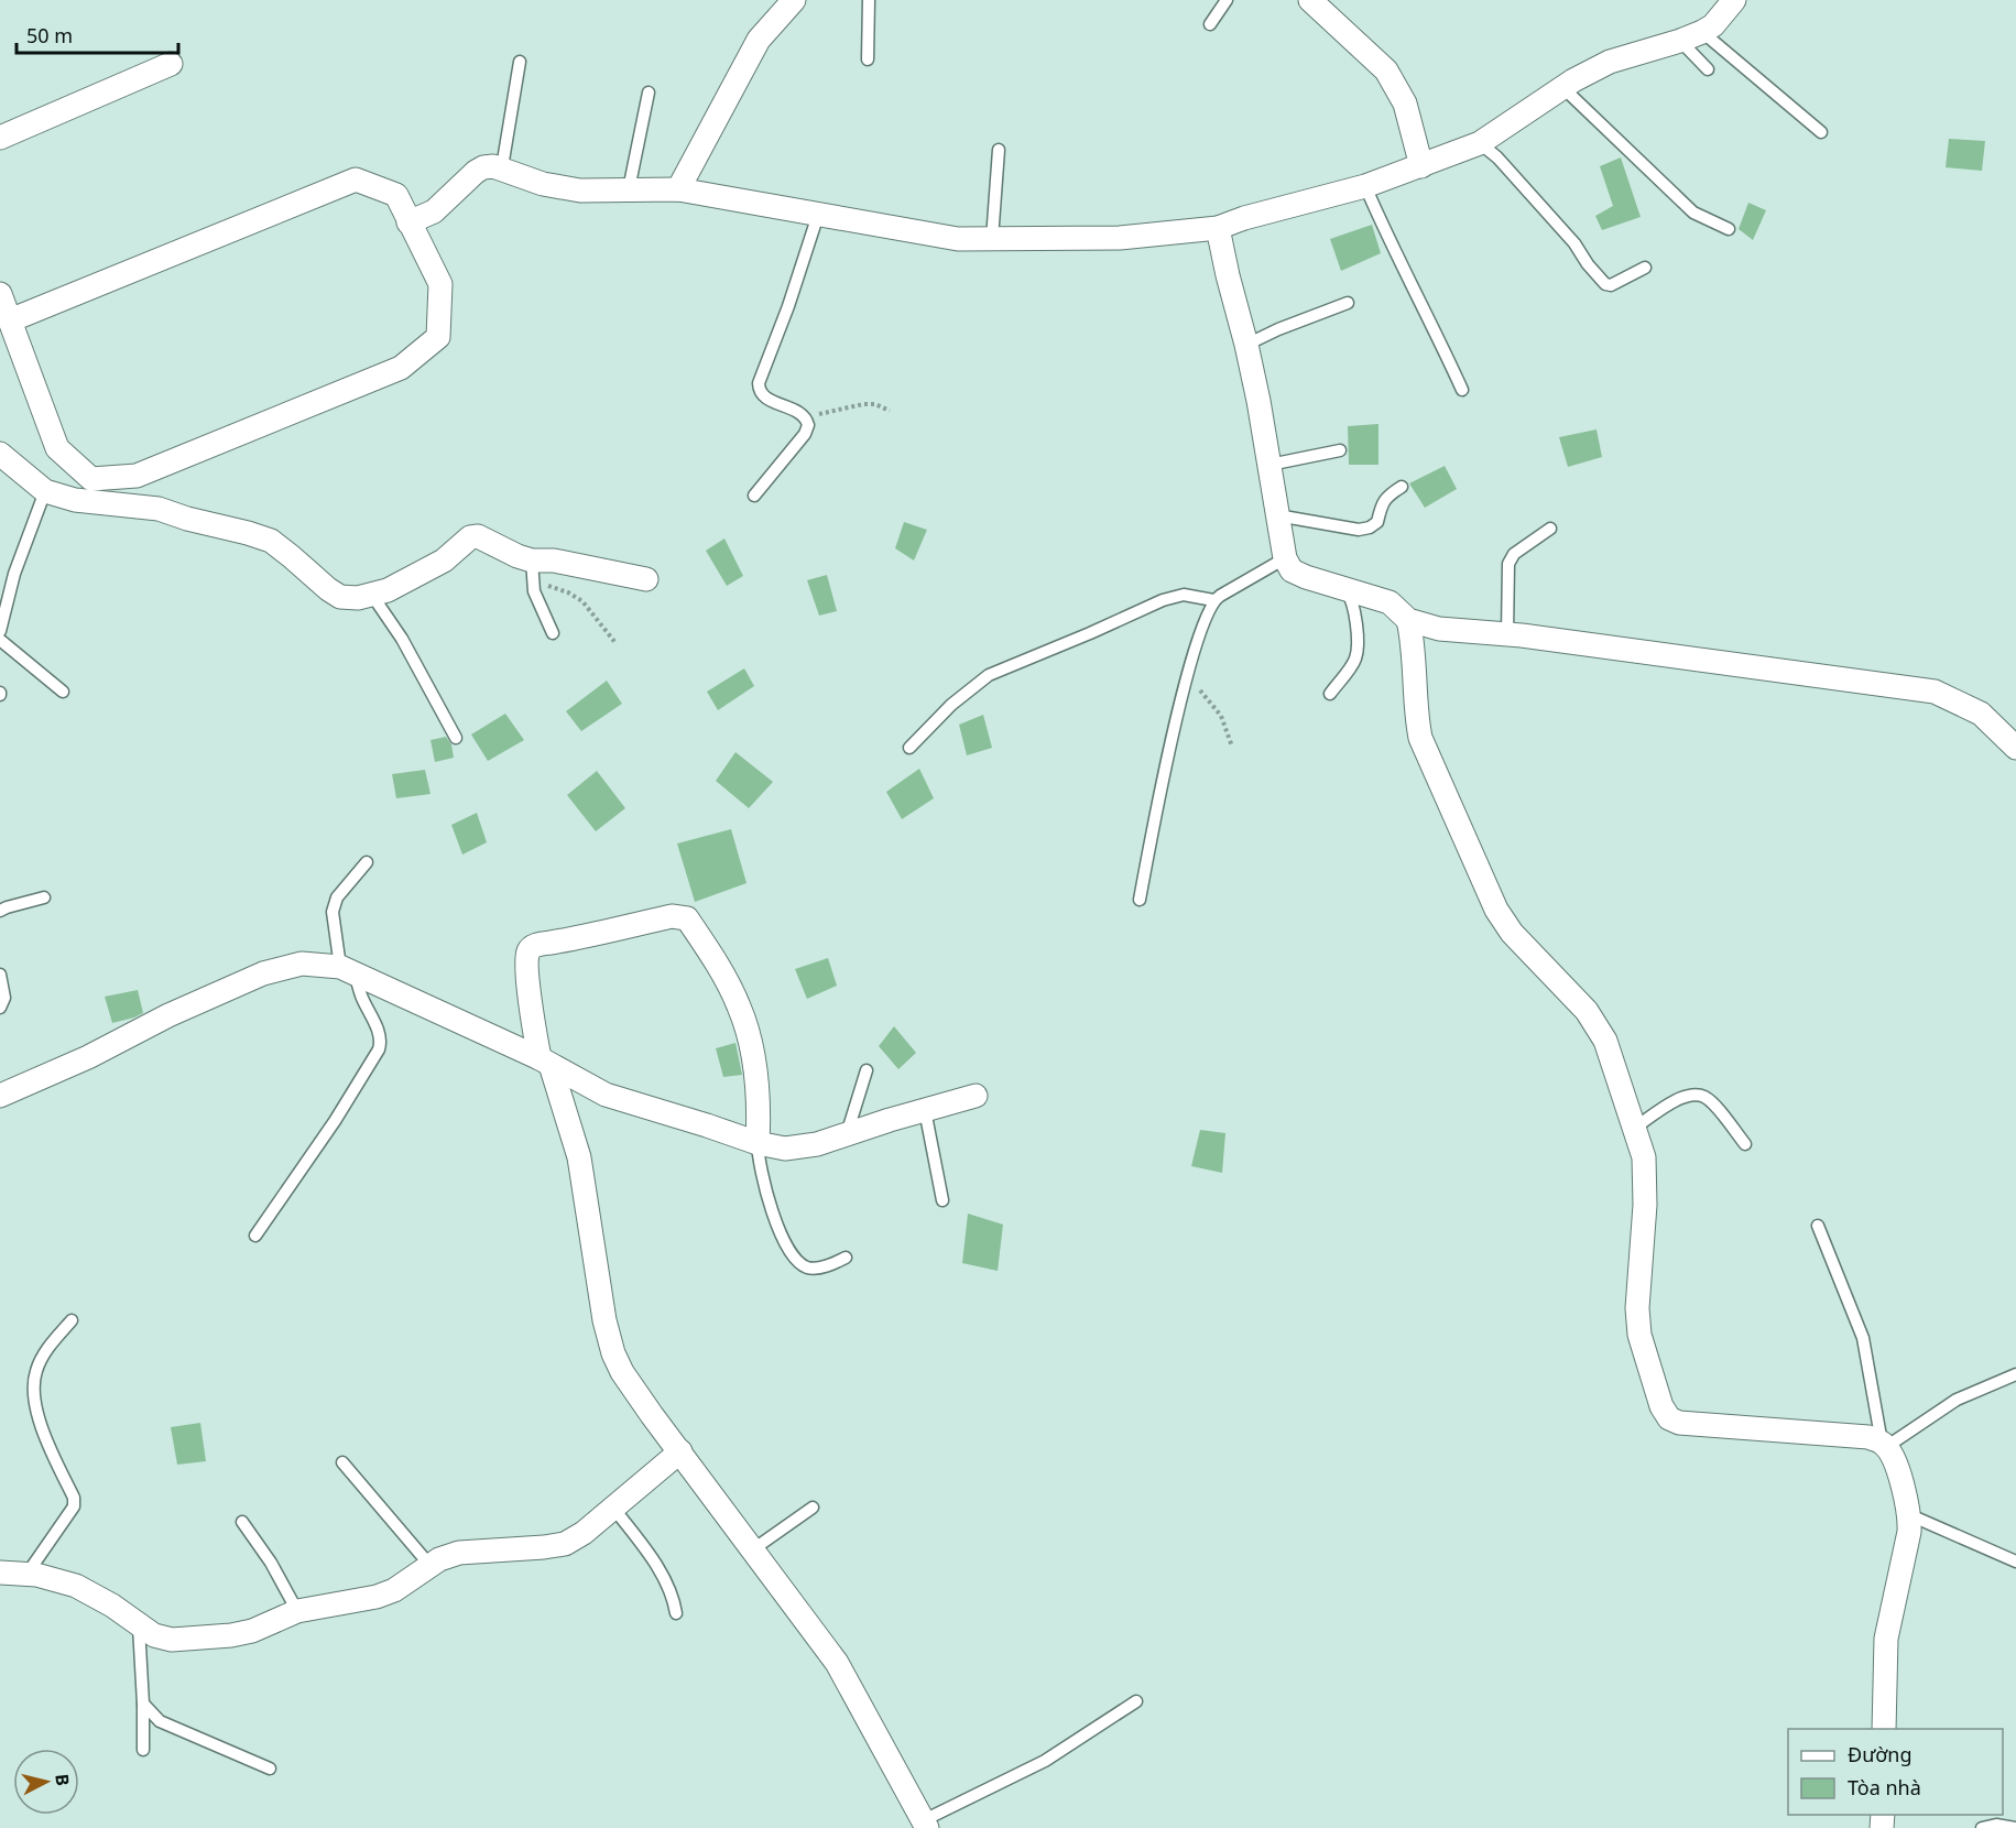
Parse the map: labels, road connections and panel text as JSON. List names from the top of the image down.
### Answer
{
  "legend": ["Đường", "Tòa nhà"],
  "scale_bar": "50 m",
  "north": "right"
}
